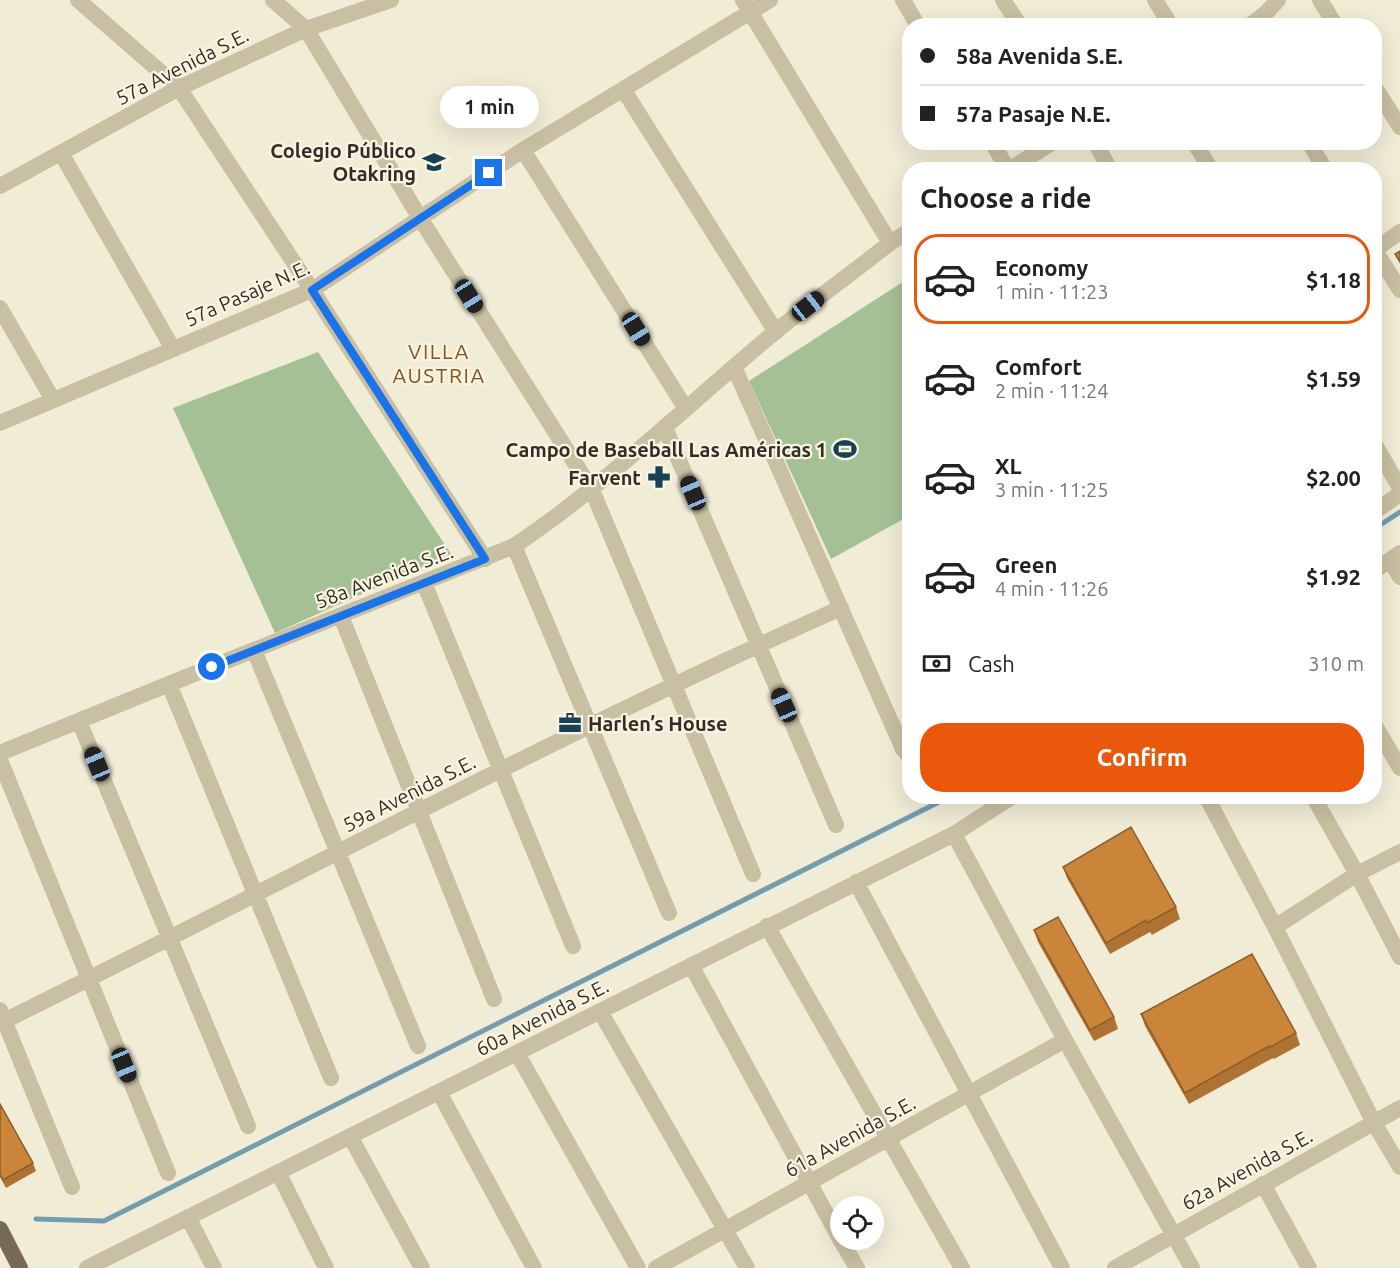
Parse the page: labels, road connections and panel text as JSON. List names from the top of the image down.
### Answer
{
  "streets": {
    "street": [
      "57a Avenida S.E.",
      "57a Pasaje N.E.",
      "58a Avenida S.E.",
      "59a Avenida S.E.",
      "60a Avenida S.E.",
      "61a Avenida S.E.",
      "62a Avenida S.E."
    ]
  },
  "districts": ["VILLA AUSTRIA"],
  "places": {
    "school or university": ["Colegio Público Otakring"],
    "sports": ["Campo de Baseball Las Américas 1"],
    "pharmacy": ["Farvent"],
    "office": ["Harlen’s House"]
  },
  "page": {
    "banner": ["58a Avenida S.E.", "57a Pasaje N.E."],
    "bubble": "1 min",
    "heading": "Choose a ride",
    "list": [
      {
        "name": "Economy",
        "note": "1 min · 11:23",
        "value": "$1.18"
      },
      {
        "name": "Comfort",
        "note": "2 min · 11:24",
        "value": "$1.59"
      },
      {
        "name": "XL",
        "note": "3 min · 11:25",
        "value": "$2.00"
      },
      {
        "name": "Green",
        "note": "4 min · 11:26",
        "value": "$1.92"
      }
    ],
    "pay": ["Cash", "310 m"],
    "buttons": "Confirm"
  }
}
